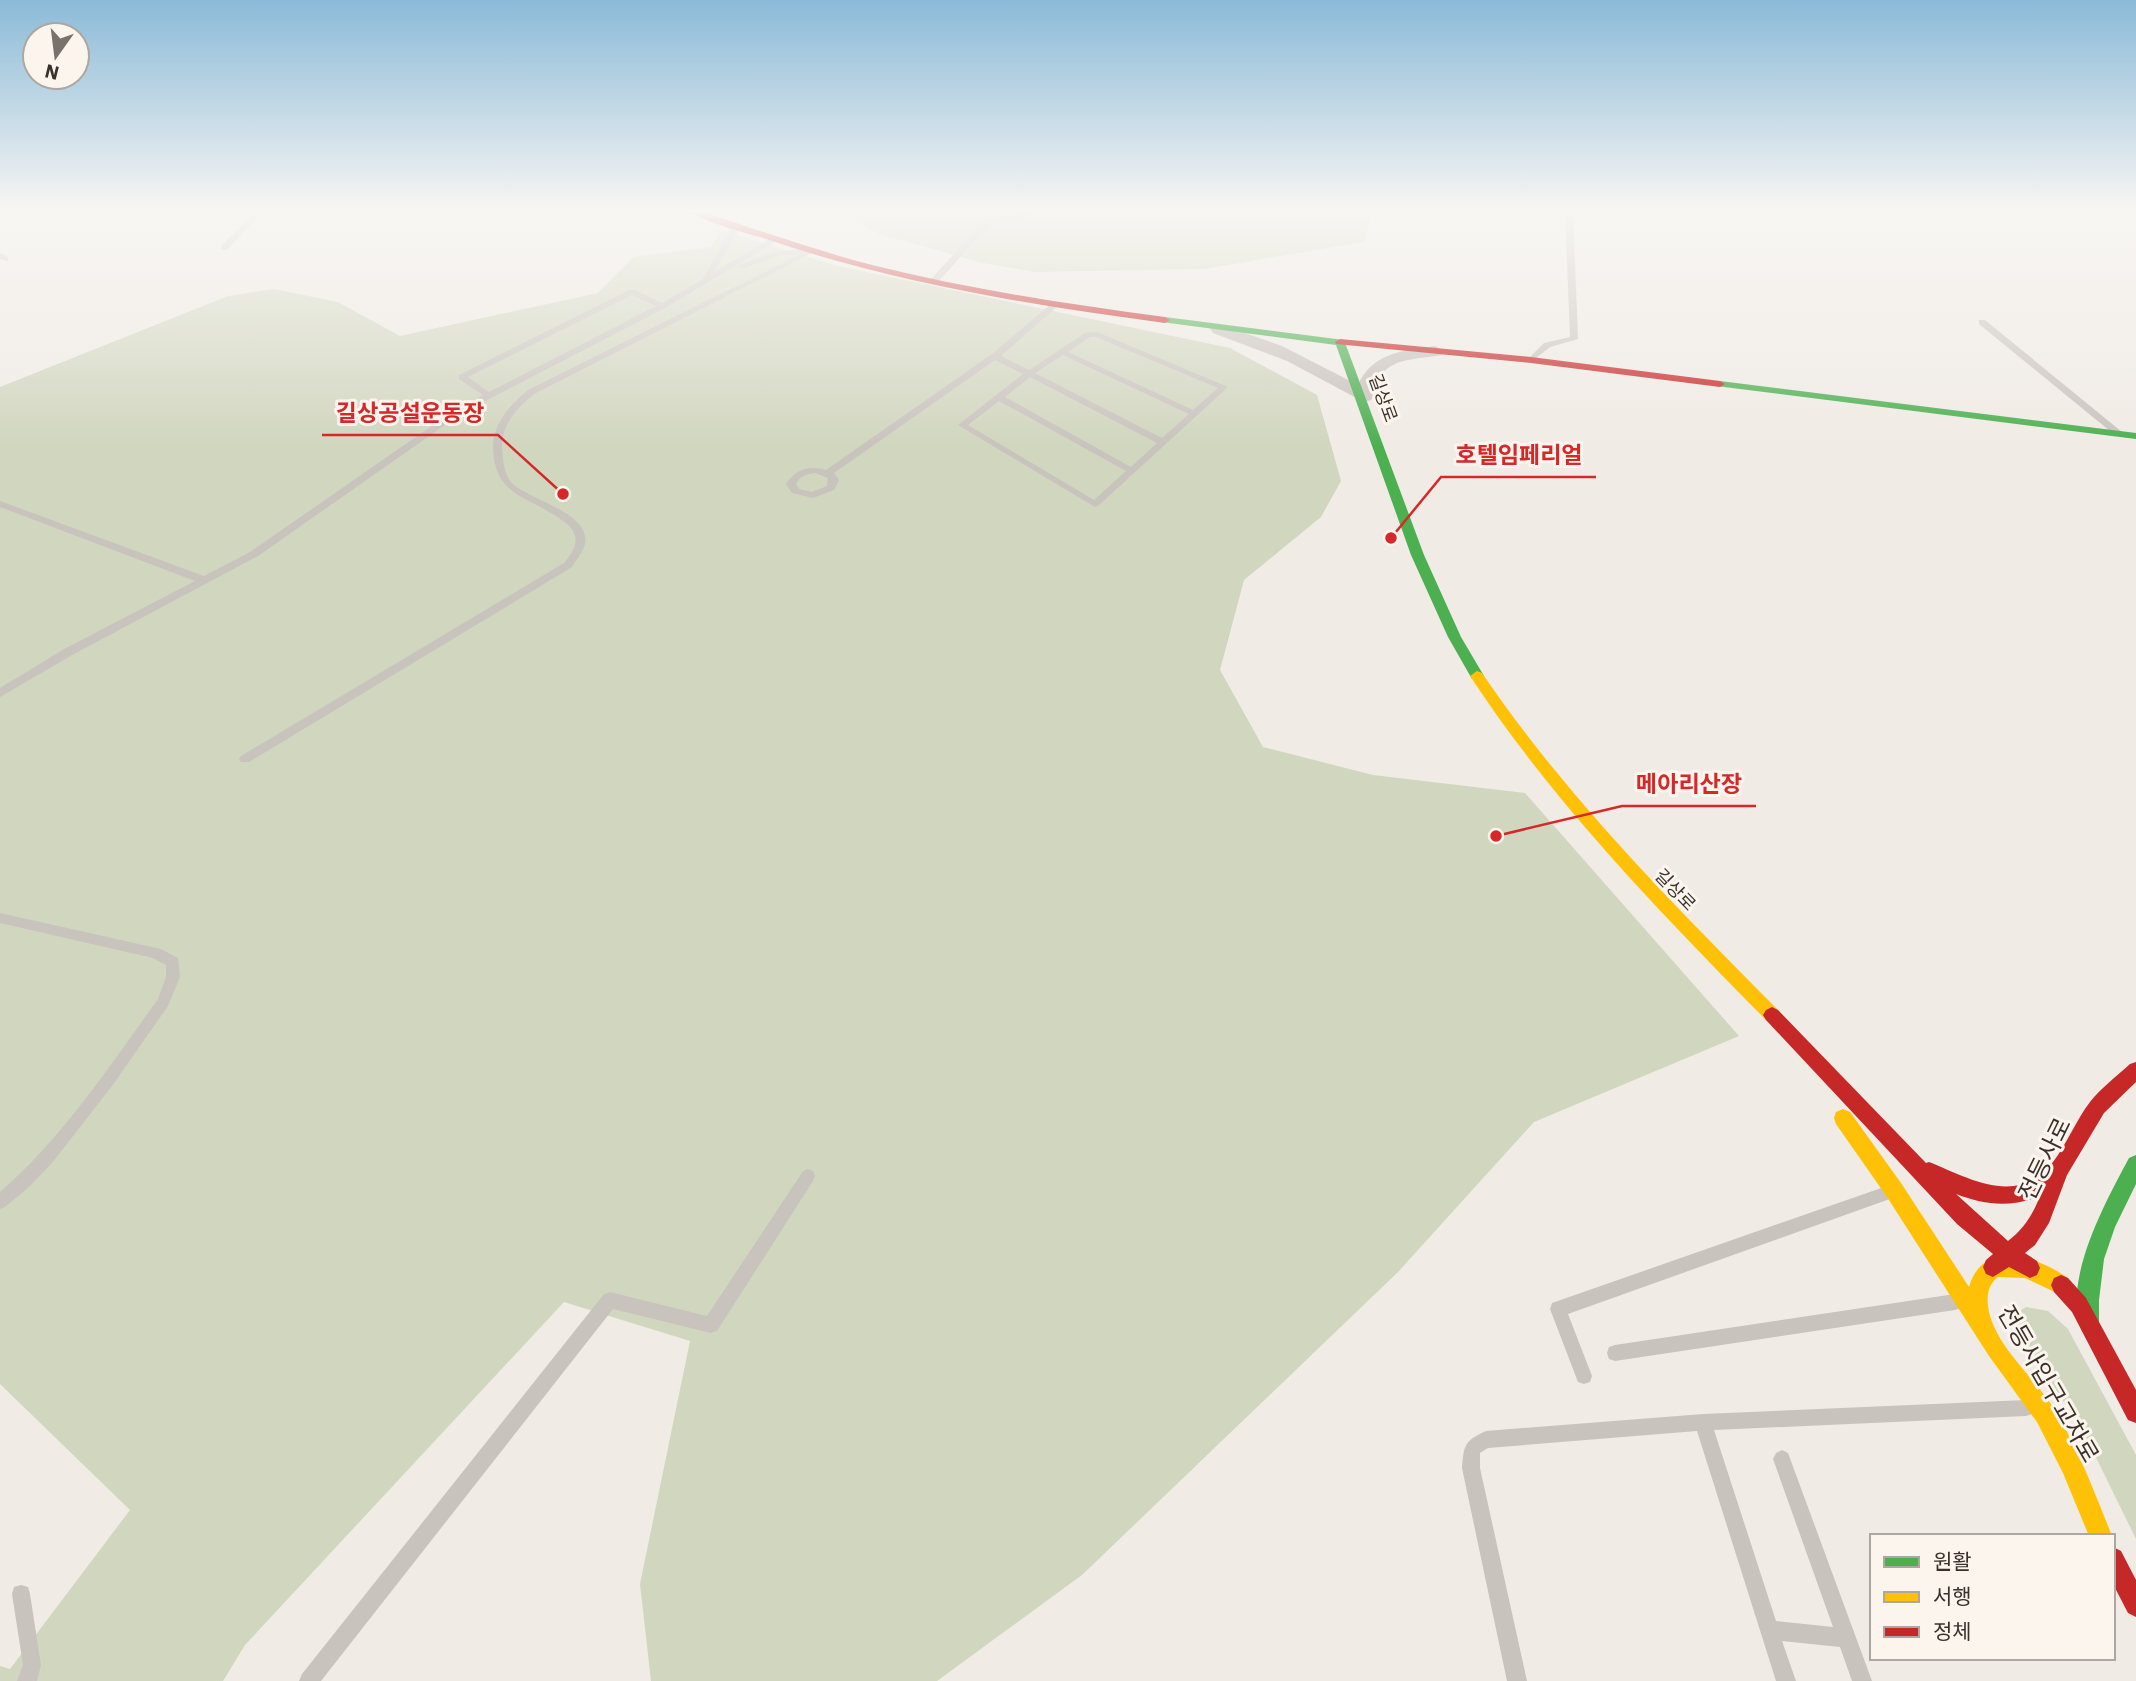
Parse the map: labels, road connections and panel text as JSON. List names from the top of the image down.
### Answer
{
  "streets": {
    "street": ["길상로", "전등사로", "전등사입구교차로"]
  },
  "crossings": [
    ["길상로", "전등사로"],
    ["길상로", "전등사입구교차로"],
    ["전등사로", "전등사입구교차로"]
  ],
  "places": ["길상공설운동장", "호텔임페리얼", "메아리산장"],
  "legend": ["원활", "서행", "정체"],
  "north": "bottom"
}
